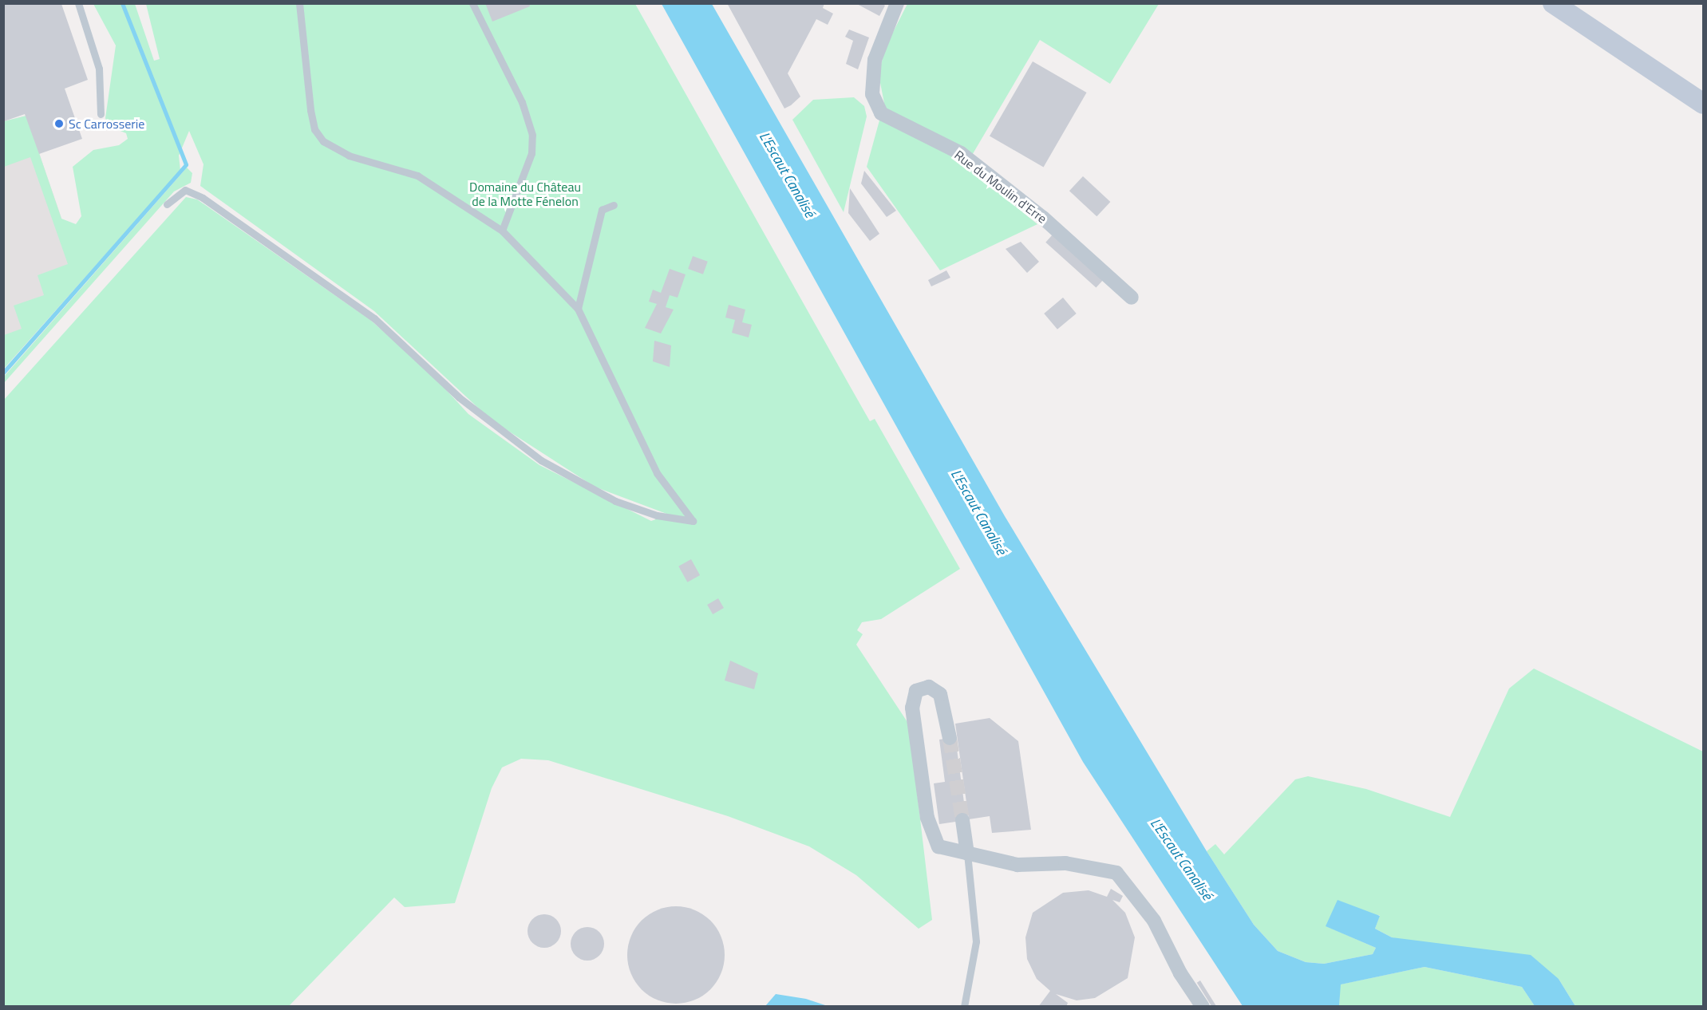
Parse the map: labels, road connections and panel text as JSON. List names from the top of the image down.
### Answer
{
  "streets": {
    "street": ["Rue du Moulin d'Erre"]
  },
  "water": ["L'Escaut Canalisé"],
  "parks": ["Domaine du Château de la Motte Fénelon"],
  "places": ["Sc Carrosserie"]
}
